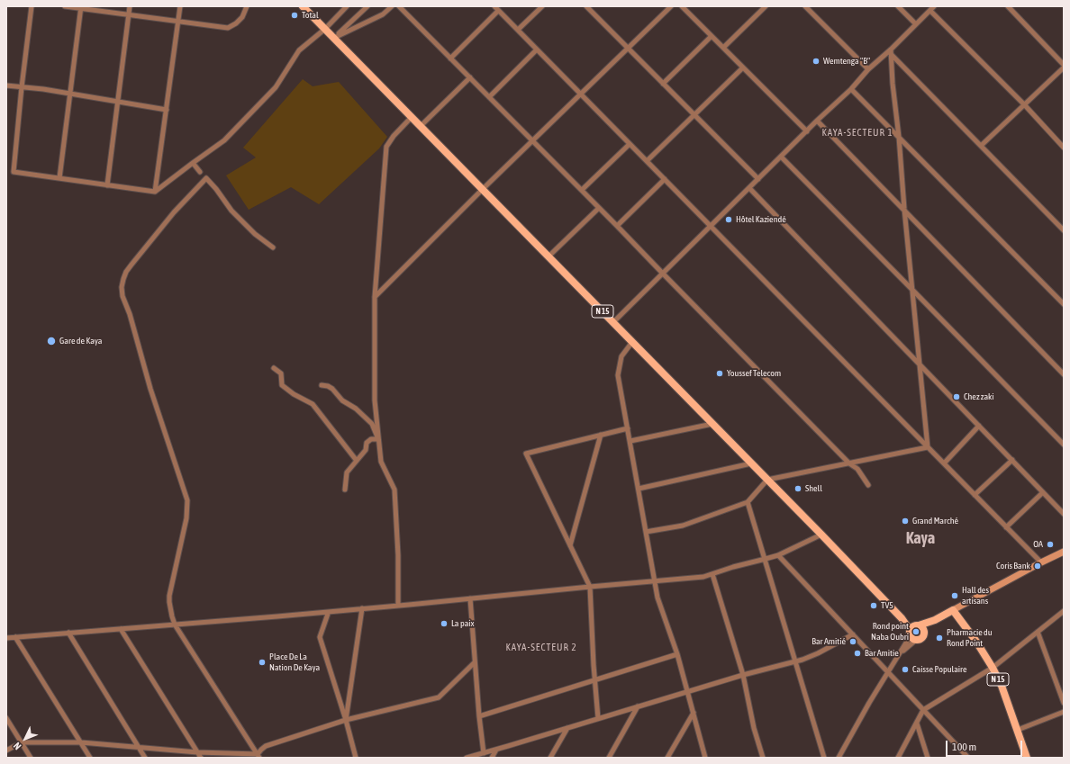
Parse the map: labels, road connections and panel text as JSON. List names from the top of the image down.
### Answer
{
  "streets": {
    "main road": ["N 15"]
  },
  "districts": ["KAYA-SECTEUR 1", "Kaya", "KAYA-SECTEUR 2"],
  "places": [
    "Total",
    "Wemtenga \"B\"",
    "Hôtel Kaziendé",
    "Gare de Kaya",
    "Youssef Telecom",
    "Chez zaki",
    "Shell",
    "Grand Marché",
    "OA",
    "Coris Bank",
    "Hall des artisans",
    "TV5",
    "La paix",
    "Rond point Naba Oubri",
    "Pharmacie du Rond Point",
    "Bar Amitié",
    "Bar Amitie",
    "Place De La Nation De Kaya",
    "Caisse Populaire"
  ],
  "scale_bar": "100 m",
  "north": "bottom left"
}
